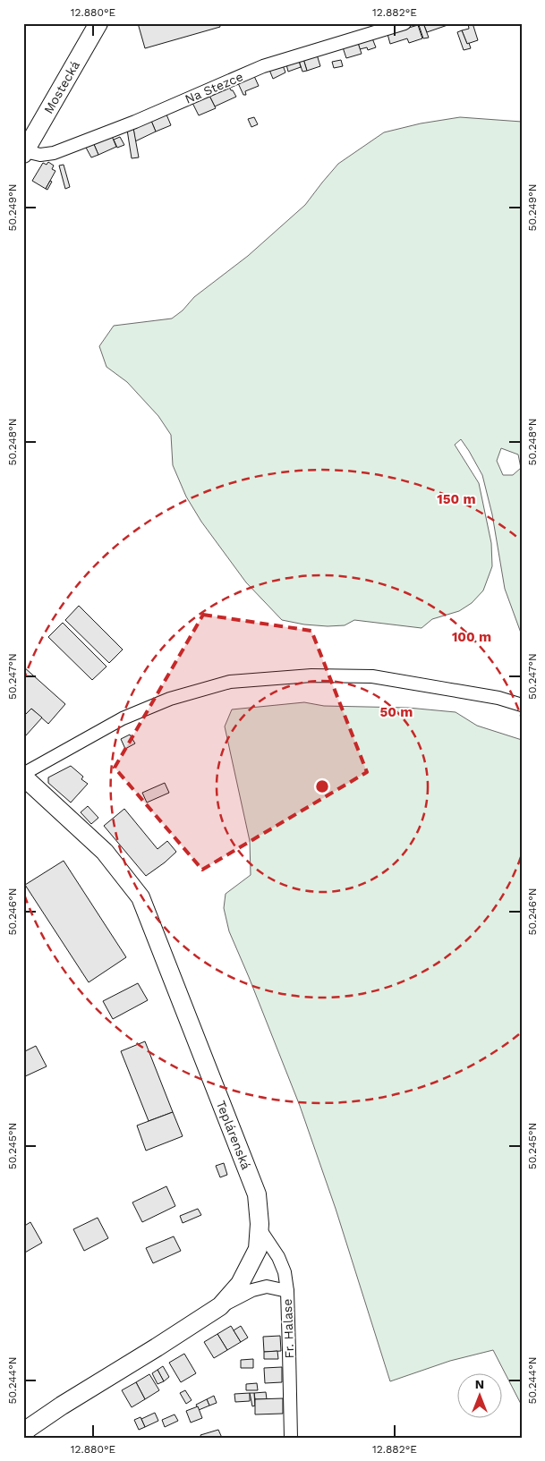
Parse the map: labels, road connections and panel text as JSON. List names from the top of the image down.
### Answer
{
  "streets": {
    "street": [
      "Mostecká",
      "Na Stezce",
      "Teplárenská",
      "Fr. Halase"
    ]
  },
  "crossings": [
    ["Mostecká", "Na Stezce"],
    ["Teplárenská", "Fr. Halase"]
  ],
  "north": "top",
  "coordinates": [
    "12.880°E",
    "12.882°E",
    "50.249°N",
    "50.248°N",
    "50.247°N",
    "50.246°N",
    "50.245°N",
    "50.244°N"
  ],
  "rings": ["150 m", "100 m", "50 m"]
}
